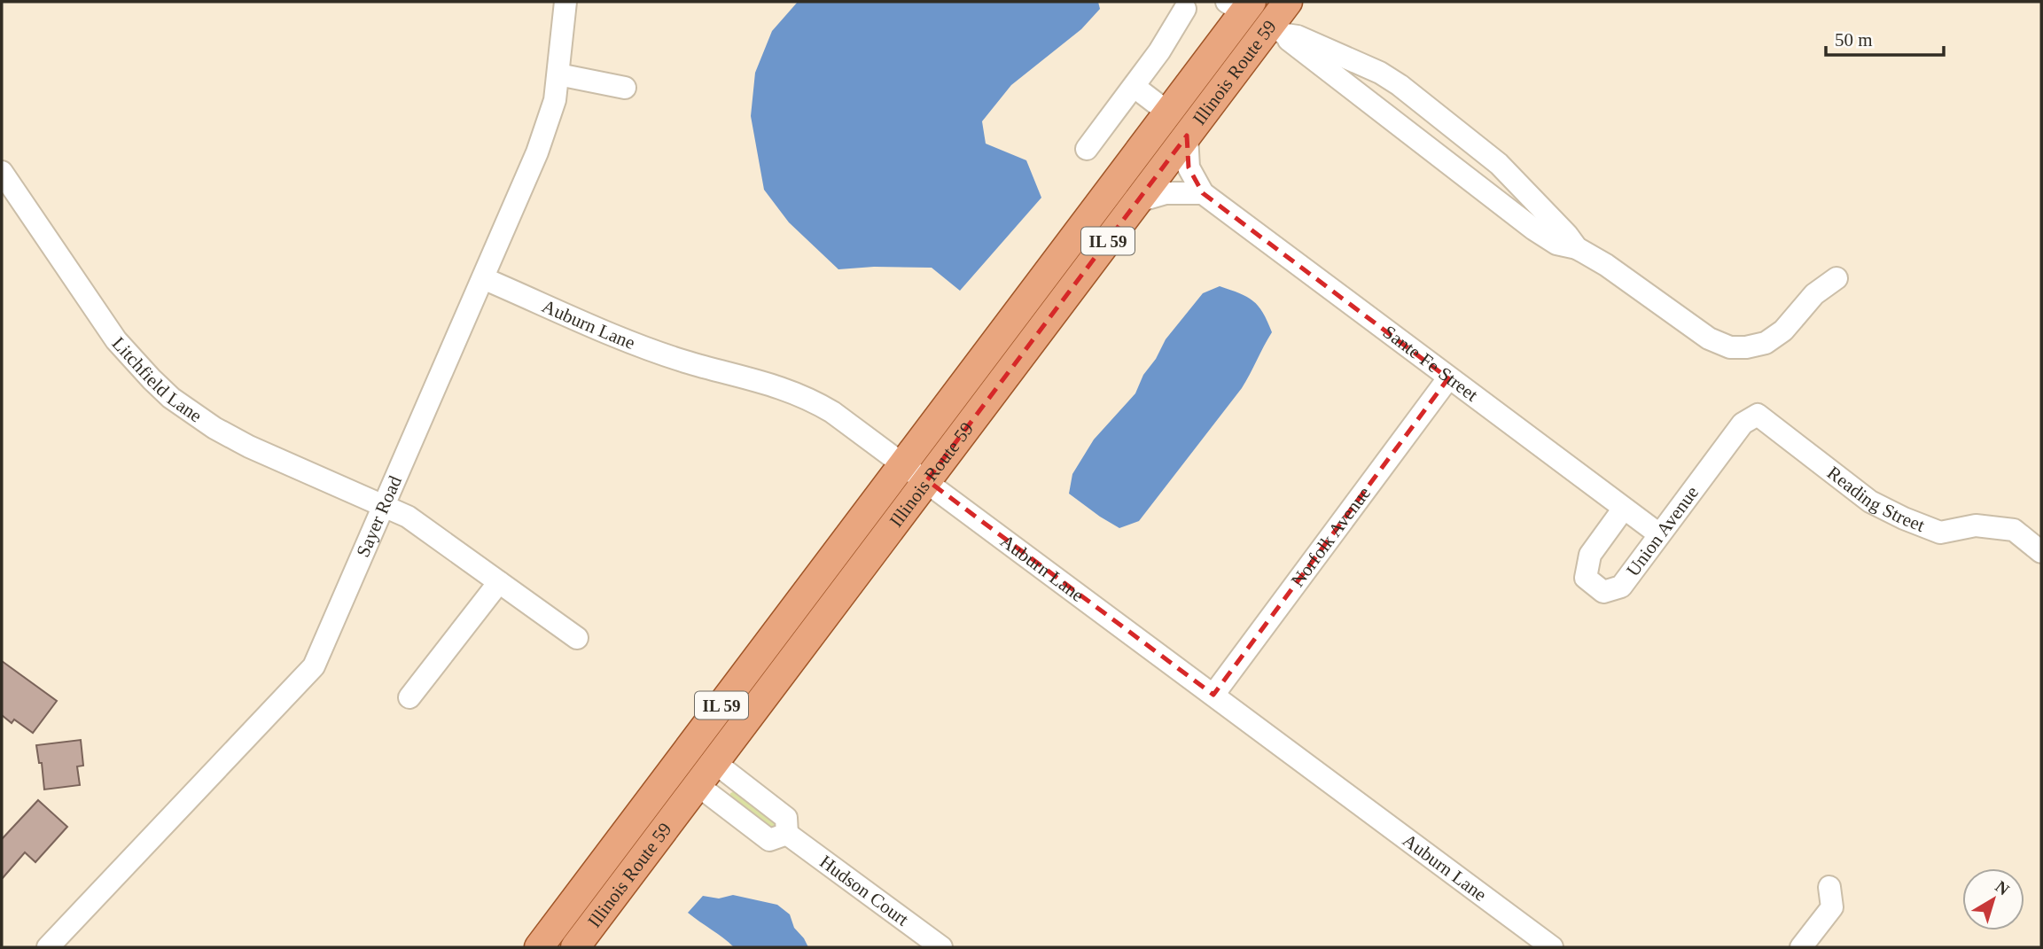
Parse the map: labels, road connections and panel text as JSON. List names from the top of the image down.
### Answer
{
  "streets": {
    "main road": ["Illinois Route 59", "IL 59"],
    "street": [
      "Auburn Lane",
      "Sante Fe Street",
      "Litchfield Lane",
      "Reading Street",
      "Sayer Road",
      "Union Avenue",
      "Norfolk Avenue",
      "Hudson Court"
    ]
  },
  "crossings": [
    ["Illinois Route 59", "Auburn Lane"],
    ["Illinois Route 59", "Sante Fe Street"],
    ["Illinois Route 59", "Hudson Court"],
    ["Auburn Lane", "Sayer Road"],
    ["Auburn Lane", "Norfolk Avenue"],
    ["Sante Fe Street", "Union Avenue"],
    ["Sante Fe Street", "Norfolk Avenue"],
    ["Litchfield Lane", "Sayer Road"],
    ["Reading Street", "Union Avenue"]
  ],
  "scale_bar": "50 m",
  "north": "top right"
}
